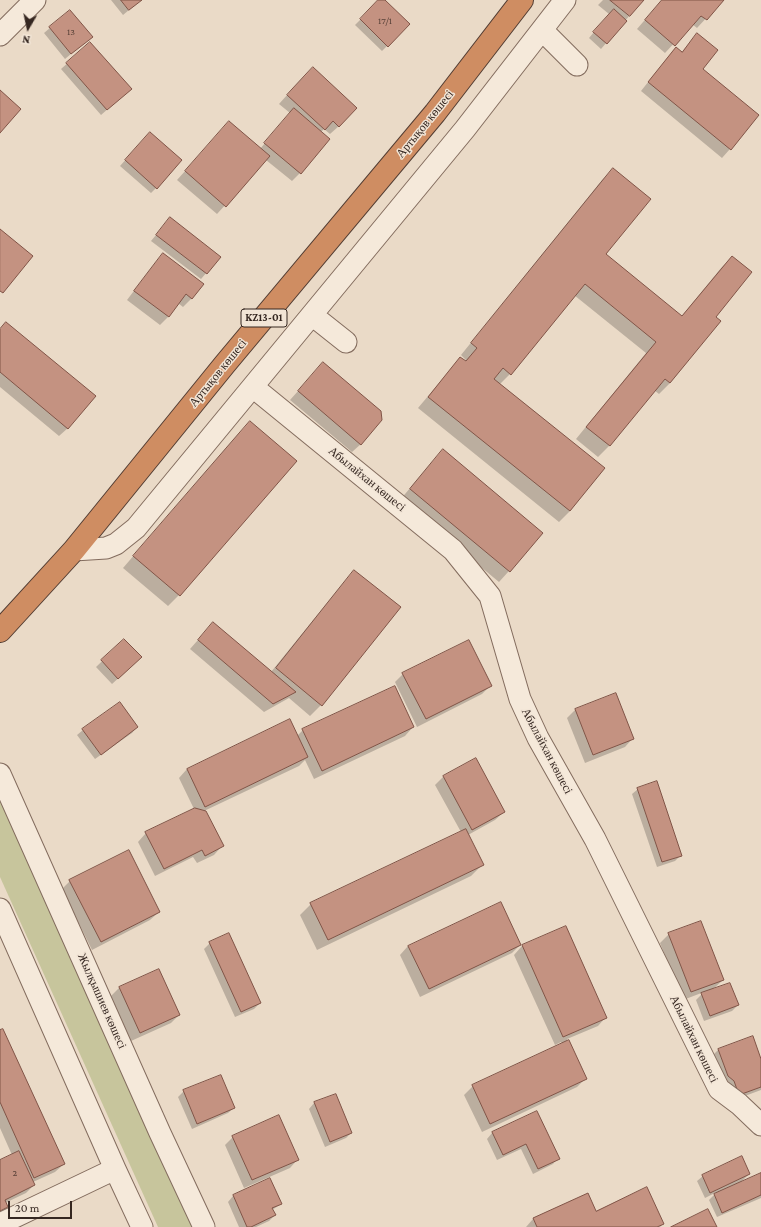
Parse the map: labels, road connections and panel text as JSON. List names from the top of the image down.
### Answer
{
  "streets": {
    "highway": ["Артықов көшесі", "KZ13-01"],
    "street": ["Абылайхан көшесі", "Жылқышиев көшесі"]
  },
  "house_numbers": ["17/1", "13", "2"],
  "scale_bar": "20 m",
  "north": "bottom"
}
